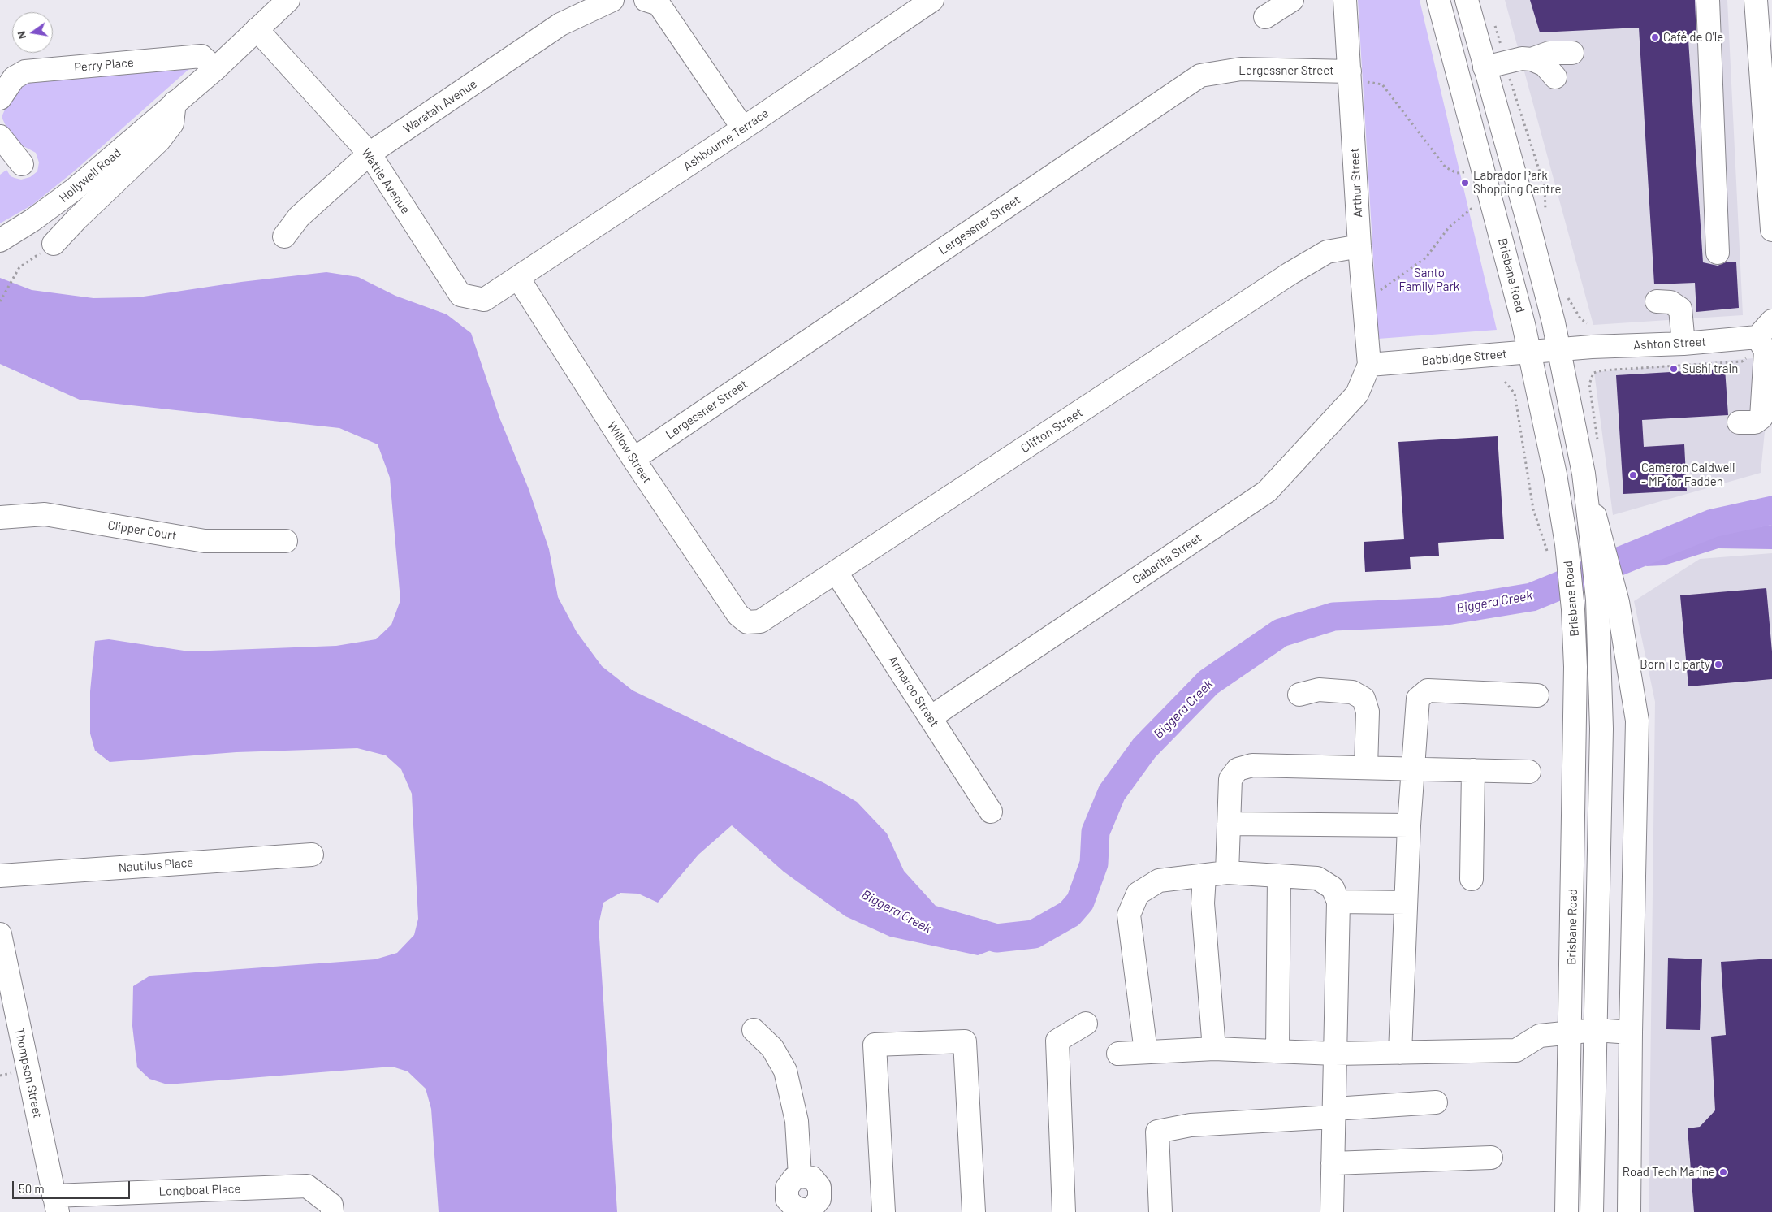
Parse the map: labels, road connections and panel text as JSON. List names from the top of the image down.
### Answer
{
  "streets": {
    "main road": [
      "Perry Place",
      "Lergessner Street",
      "Waratah Avenue",
      "Ashbourne Terrace",
      "Hollywell Road",
      "Wattle Avenue",
      "Arthur Street",
      "Brisbane Road",
      "Ashton Street",
      "Babbidge Street",
      "Clifton Street",
      "Willow Street",
      "Clipper Court",
      "Cabarita Street",
      "Armaroo Street",
      "Nautilus Place",
      "Thompson Street",
      "Longboat Place"
    ]
  },
  "crossings": [
    ["Perry Place", "Hollywell Road"],
    ["Lergessner Street", "Arthur Street"],
    ["Lergessner Street", "Willow Street"],
    ["Waratah Avenue", "Wattle Avenue"],
    ["Ashbourne Terrace", "Wattle Avenue"],
    ["Ashbourne Terrace", "Willow Street"],
    ["Hollywell Road", "Wattle Avenue"],
    ["Wattle Avenue", "Willow Street"],
    ["Arthur Street", "Babbidge Street"],
    ["Arthur Street", "Clifton Street"],
    ["Arthur Street", "Cabarita Street"],
    ["Brisbane Road", "Ashton Street"],
    ["Brisbane Road", "Babbidge Street"],
    ["Ashton Street", "Babbidge Street"],
    ["Babbidge Street", "Cabarita Street"],
    ["Clifton Street", "Willow Street"],
    ["Clifton Street", "Armaroo Street"],
    ["Cabarita Street", "Armaroo Street"],
    ["Thompson Street", "Longboat Place"]
  ],
  "water": ["Biggera Creek"],
  "parks": ["Santo Family Park"],
  "places": [
    "Café de O'le",
    "Labrador Park Shopping Centre",
    "Sushi train",
    "Cameron Caldwell - MP for Fadden",
    "Born To party",
    "Road Tech Marine"
  ],
  "scale_bar": "50 m",
  "north": "left"
}
